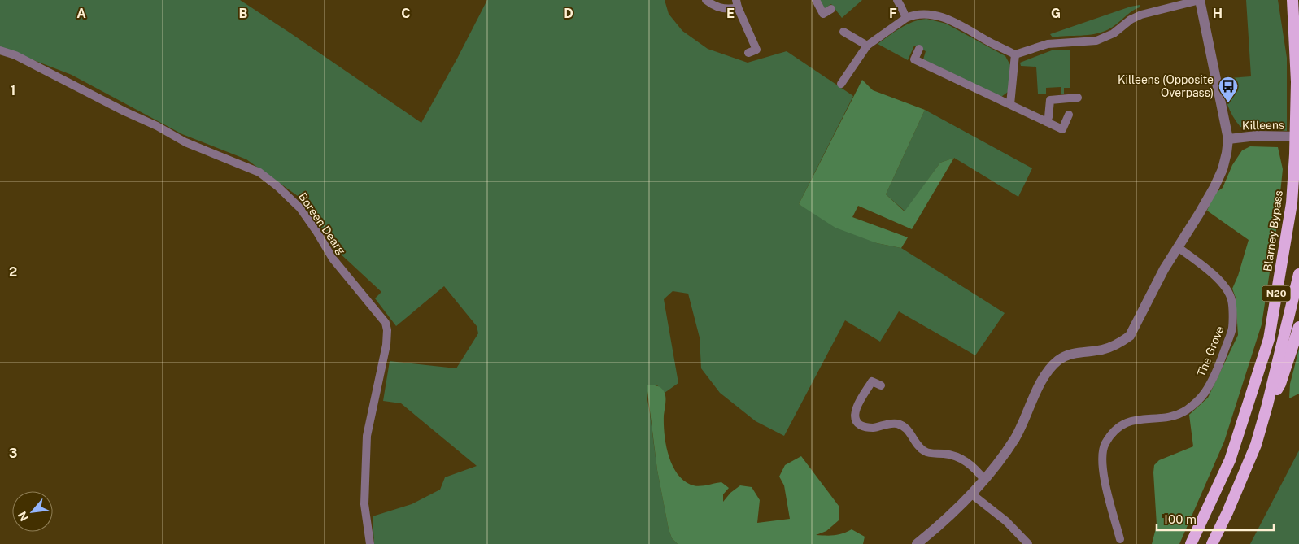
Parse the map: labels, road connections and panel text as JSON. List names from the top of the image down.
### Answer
{
  "streets": {
    "highway": ["Blarney Bypass", "N20"],
    "street": ["Killeens", "Boreen Dearg", "The Grove"]
  },
  "crossings": [
    ["Blarney Bypass", "N20"]
  ],
  "places": {
    "bus stop": ["Killeens (Opposite Overpass)"]
  },
  "scale_bar": "100 m",
  "north": "bottom left",
  "grid": {
    "columns": [
      "A",
      "B",
      "C",
      "D",
      "E",
      "F",
      "G",
      "H"
    ],
    "rows": ["1", "2", "3"]
  }
}
